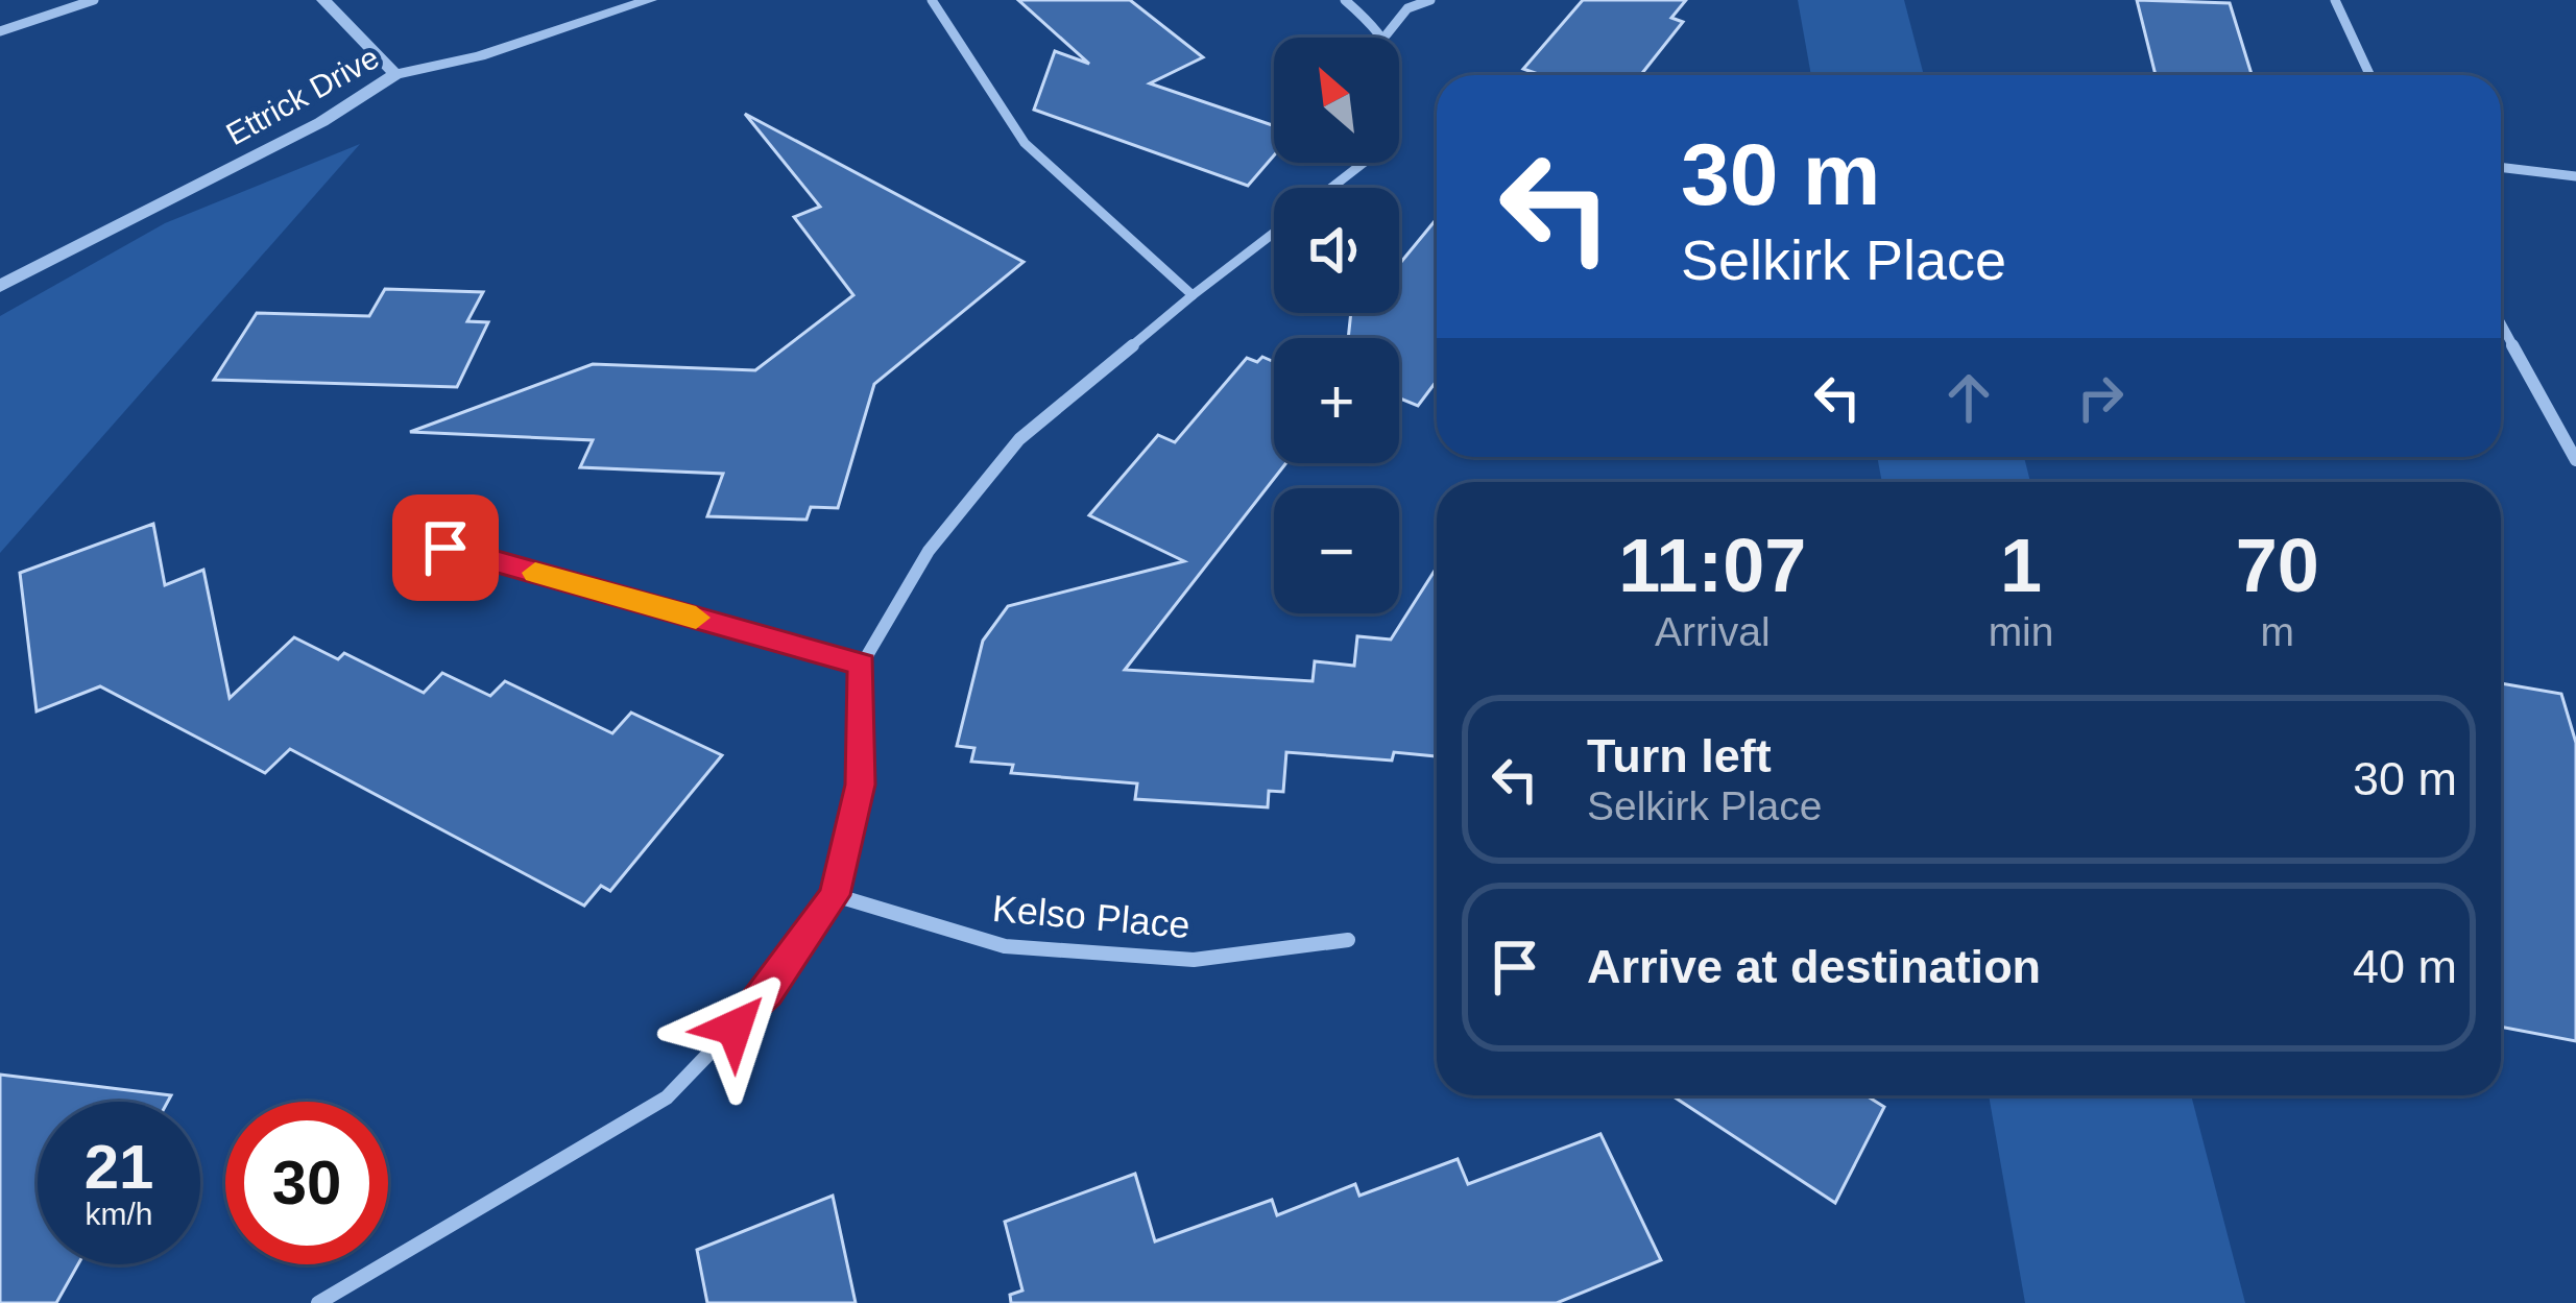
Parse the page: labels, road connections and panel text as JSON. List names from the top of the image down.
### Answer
{
  "streets": {
    "street": ["Ettrick Drive", "Kelso Place"]
  },
  "north": "top left",
  "page": {
    "map_buttons": ["+", "−"],
    "turn": ["30 m", "Selkirk Place"],
    "eta": [
      "11:07",
      "Arrival",
      "1",
      "min",
      "70",
      "m"
    ],
    "list": [
      {
        "name": "Turn left",
        "note": "Selkirk Place",
        "value": "30 m"
      },
      {
        "name": "Arrive at destination",
        "value": "40 m"
      }
    ],
    "speed": "21 km/h",
    "limit": "30"
  }
}
